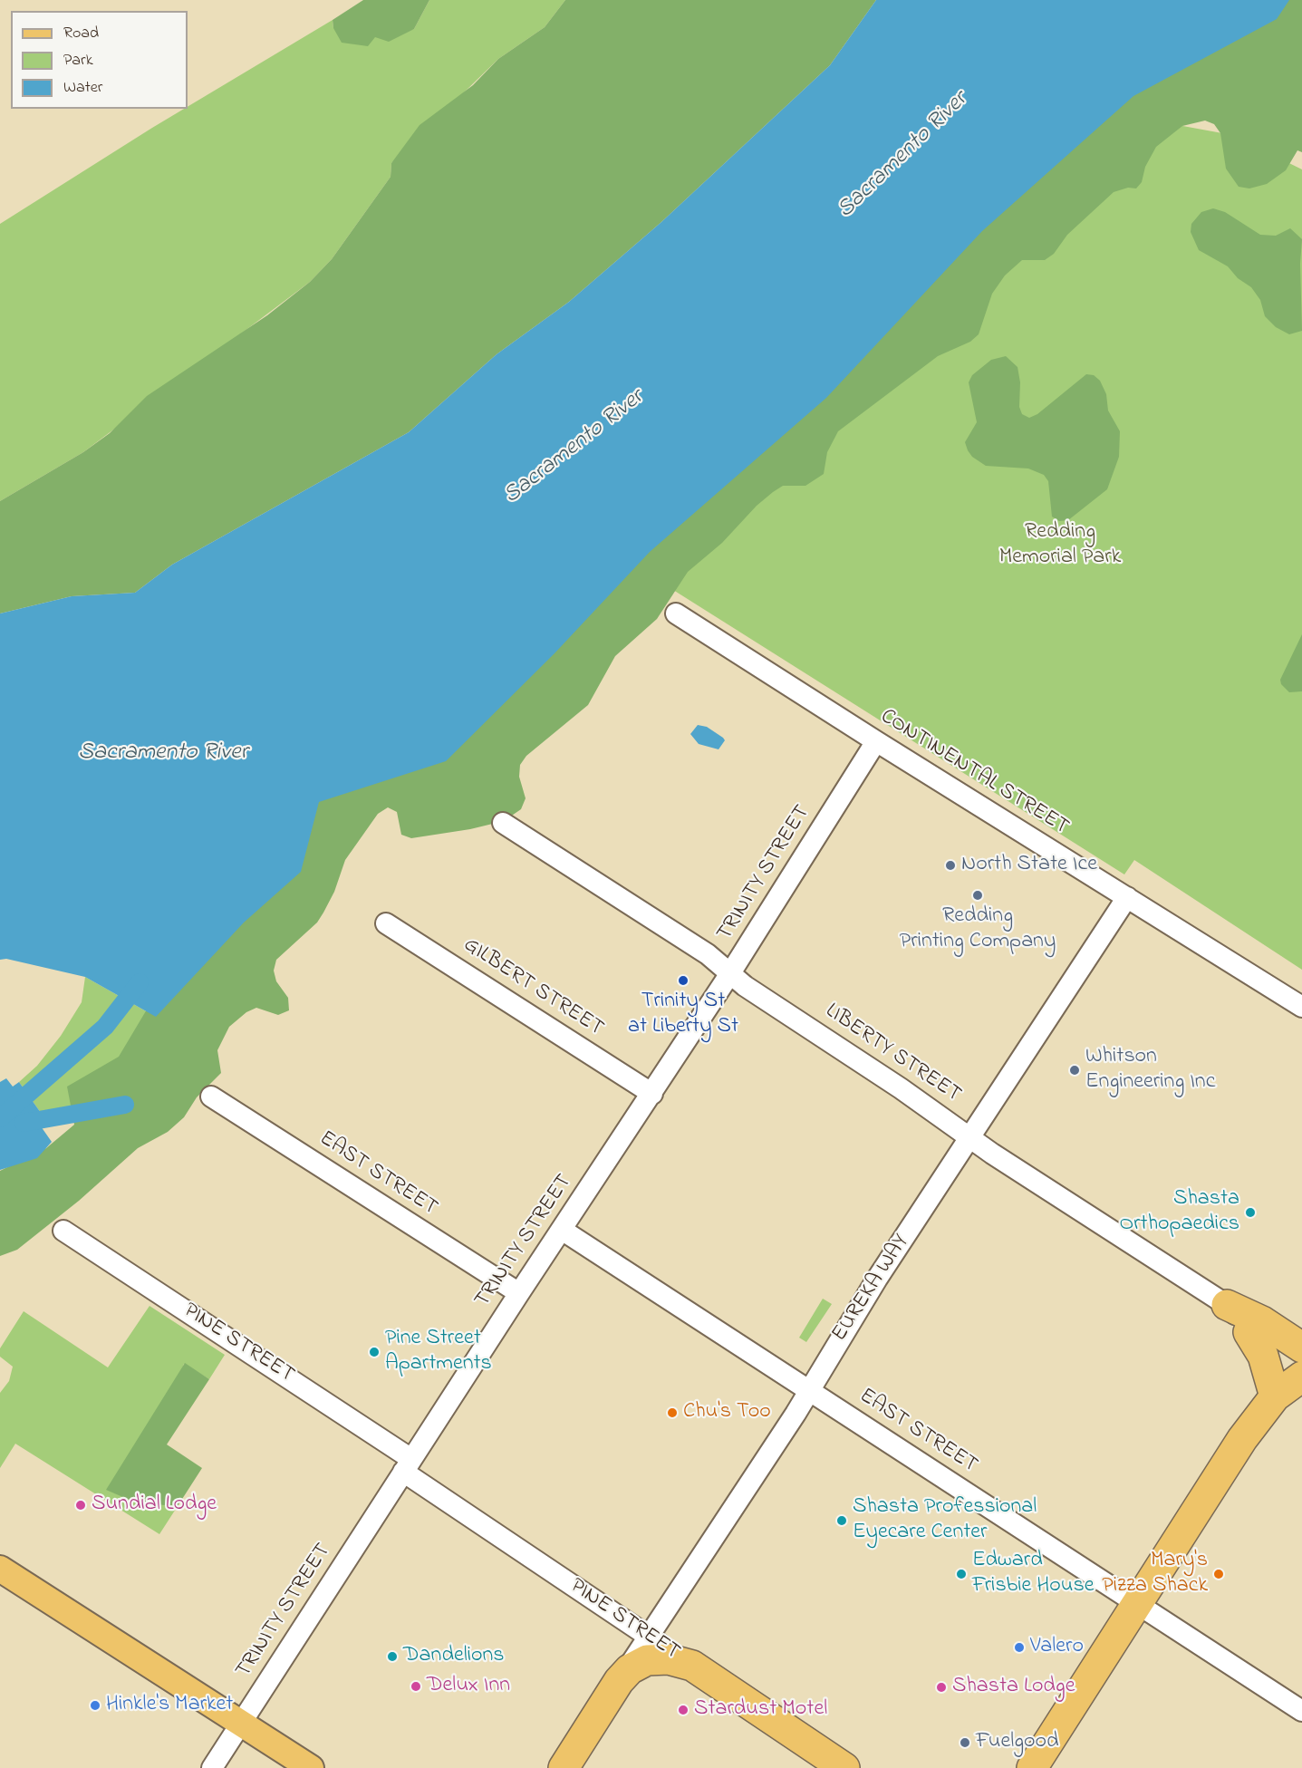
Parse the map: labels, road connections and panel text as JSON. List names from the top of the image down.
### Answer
{
  "streets": {
    "highway": ["EUREKA WAY", "PINE STREET"],
    "street": [
      "CONTINENTAL STREET",
      "TRINITY STREET",
      "GILBERT STREET",
      "LIBERTY STREET",
      "EAST STREET"
    ]
  },
  "crossings": [
    ["CONTINENTAL STREET", "TRINITY STREET"],
    ["CONTINENTAL STREET", "EUREKA WAY"],
    ["TRINITY STREET", "GILBERT STREET"],
    ["TRINITY STREET", "LIBERTY STREET"],
    ["TRINITY STREET", "EAST STREET"],
    ["TRINITY STREET", "PINE STREET"],
    ["LIBERTY STREET", "EUREKA WAY"],
    ["EAST STREET", "EUREKA WAY"],
    ["EUREKA WAY", "PINE STREET"]
  ],
  "water": ["Sacramento River"],
  "parks": ["Redding Memorial Park"],
  "places": [
    "North State Ice",
    "Redding Printing Company",
    "Trinity St at Liberty St",
    "Whitson Engineering Inc",
    "Shasta Orthopaedics",
    "Pine Street Apartments",
    "Chu's Too",
    "Sundial Lodge",
    "Shasta Professional Eyecare Center",
    "Edward Frisbie House",
    "Mary's Pizza Shack",
    "Valero",
    "Dandelions",
    "Delux Inn",
    "Shasta Lodge",
    "Hinkle's Market",
    "Stardust Motel",
    "Fuelgood"
  ],
  "legend": ["Road", "Park", "Water"]
}
